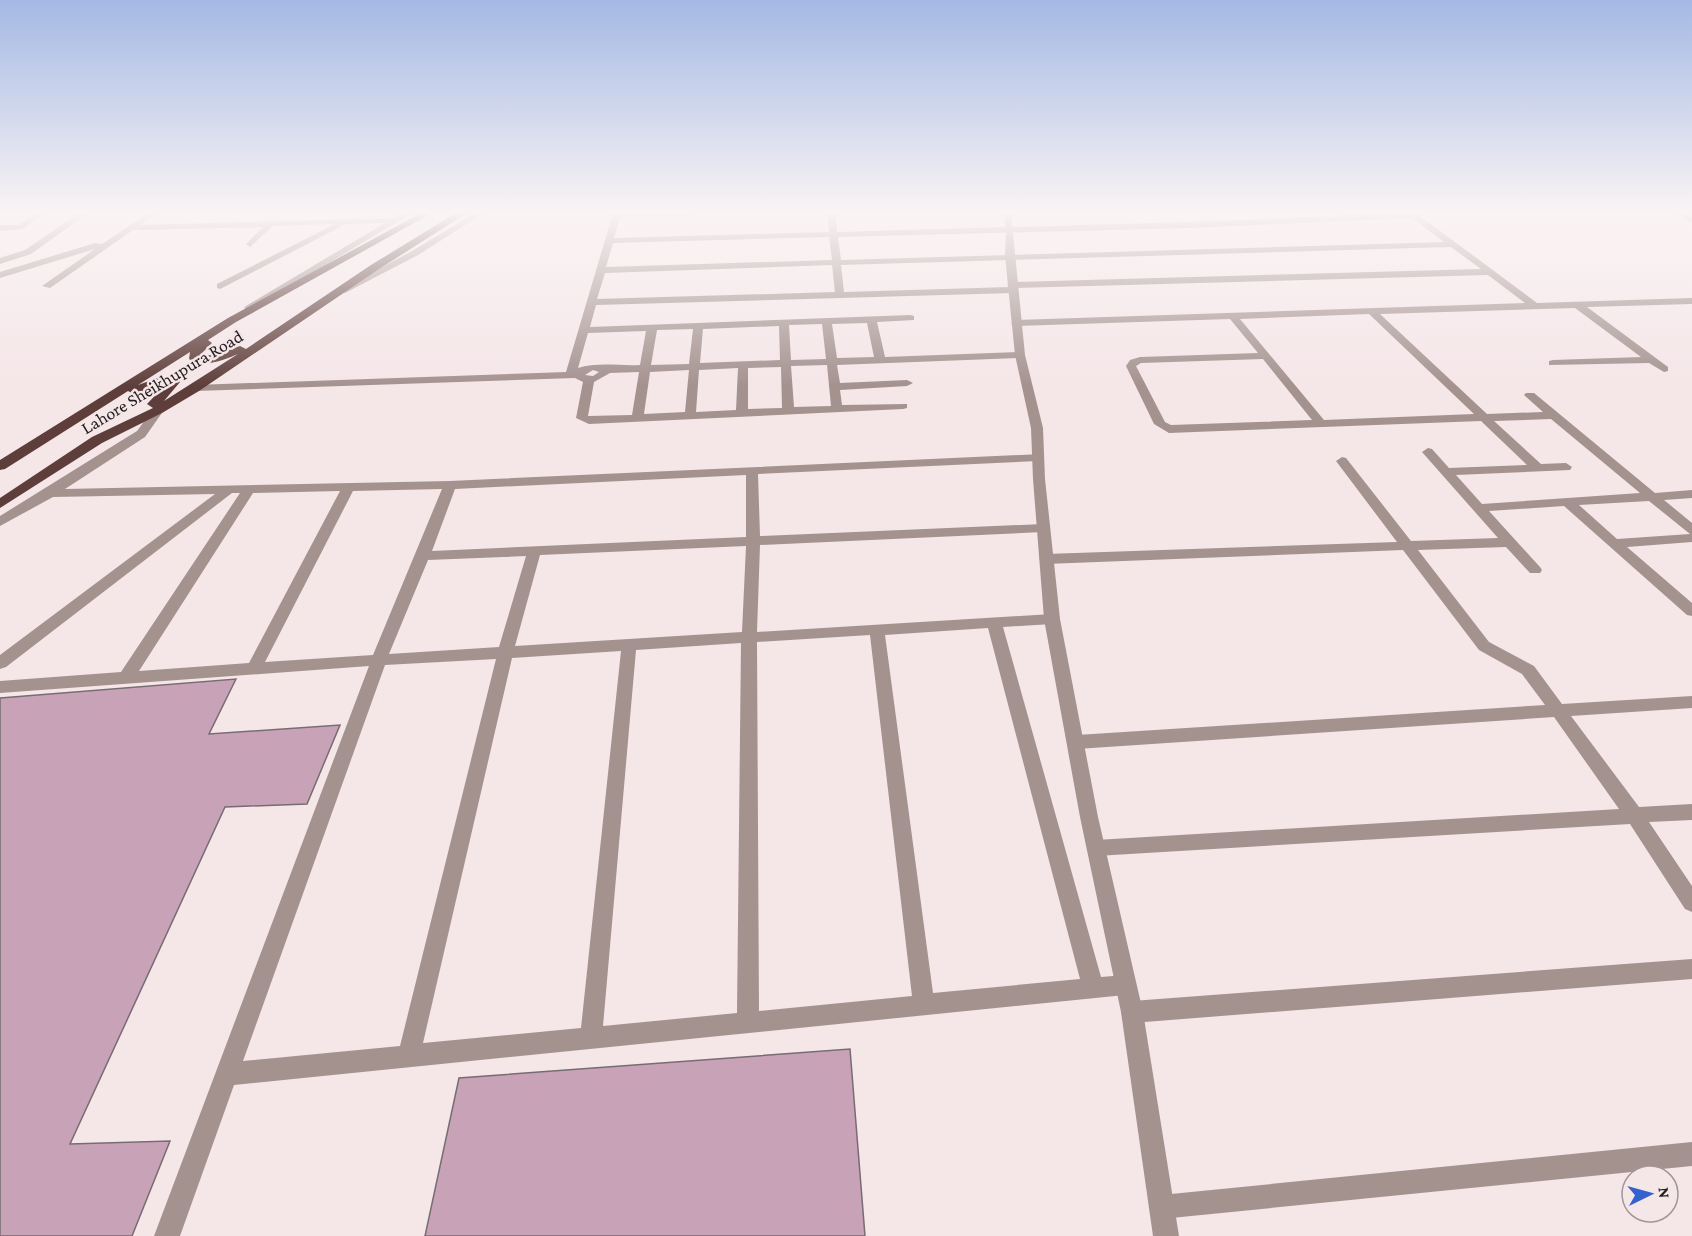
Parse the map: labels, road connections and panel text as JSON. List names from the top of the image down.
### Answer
{
  "streets": {
    "highway": ["Lahore Sheikhupura Road"]
  },
  "north": "right"
}
